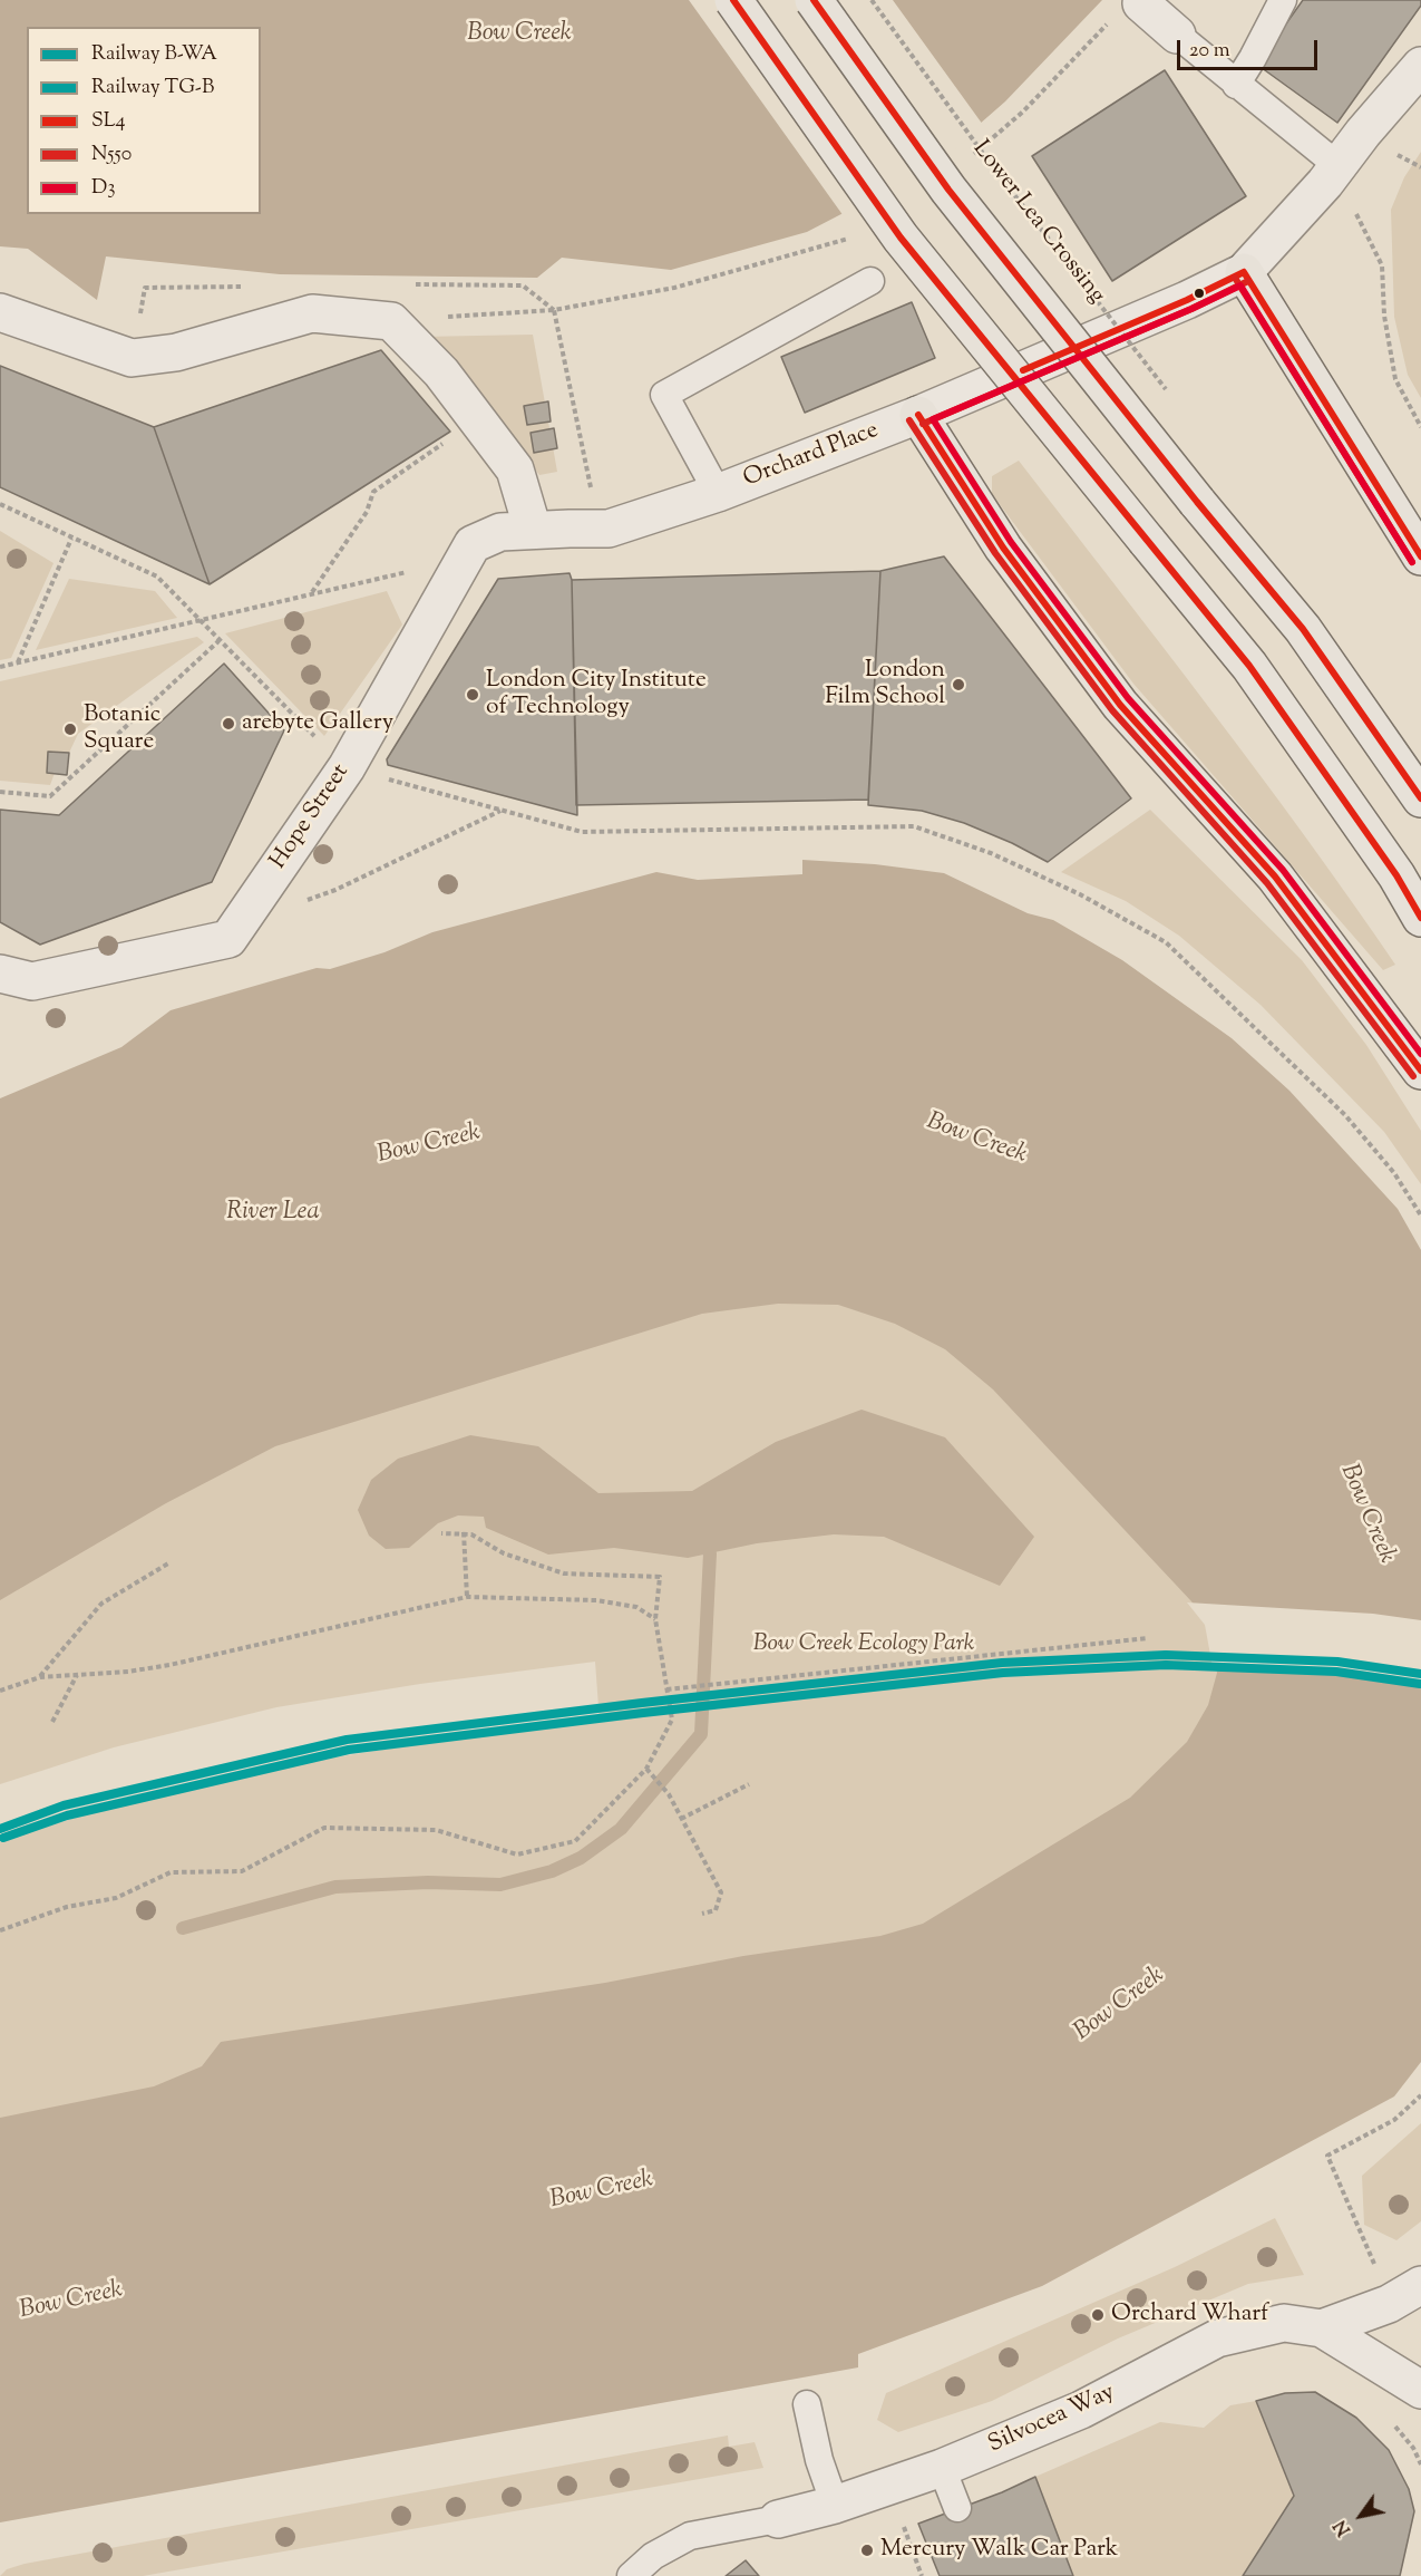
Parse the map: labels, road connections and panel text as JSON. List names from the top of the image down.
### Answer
{
  "streets": {
    "highway": ["Lower Lea Crossing"],
    "street": ["Orchard Place", "Hope Street", "Silvocea Way"]
  },
  "crossings": [
    ["Orchard Place", "Hope Street"]
  ],
  "water": ["Bow Creek", "River Lea"],
  "parks": ["Bow Creek Ecology Park"],
  "places": [
    "London Film School",
    "London City Institute of Technology",
    "arebyte Gallery",
    "Botanic Square",
    "Orchard Wharf",
    "Mercury Walk Car Park"
  ],
  "lines": [
    "transit line SL4",
    "transit line N550",
    "transit line D3",
    "rail line B-WA",
    "rail line TG-B"
  ],
  "legend": [
    "Railway B-WA",
    "Railway TG-B",
    "SL4",
    "N550",
    "D3"
  ],
  "scale_bar": "20 m",
  "north": "bottom left"
}
